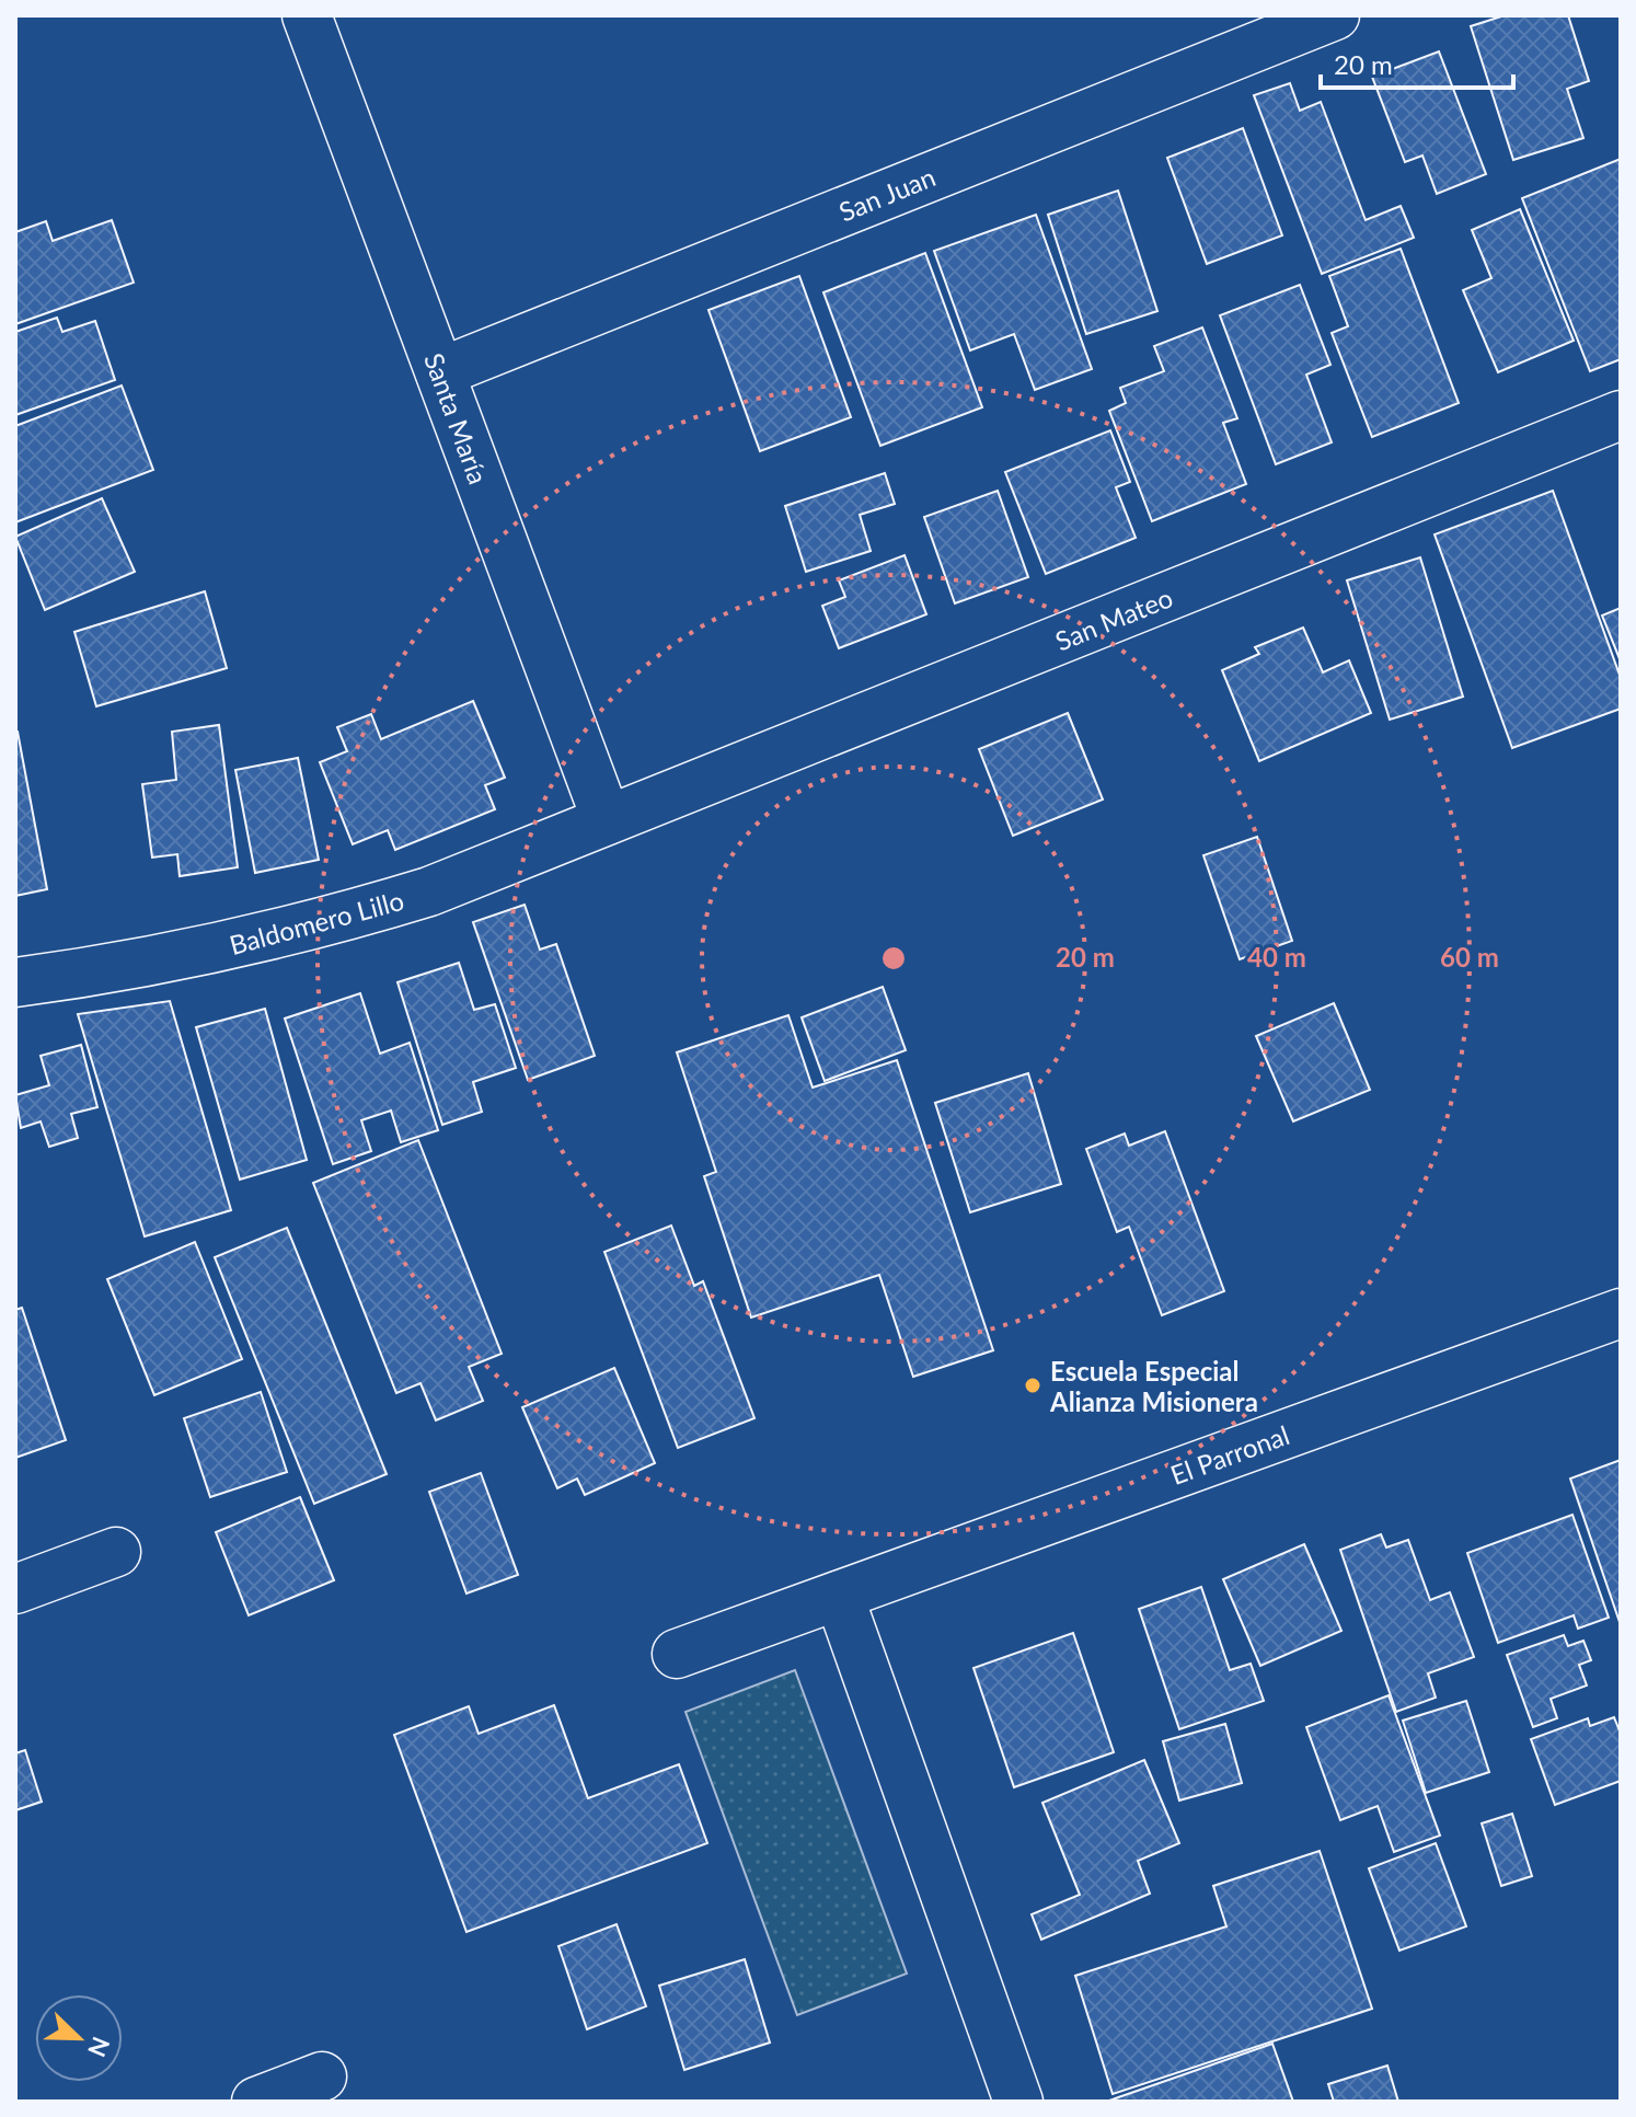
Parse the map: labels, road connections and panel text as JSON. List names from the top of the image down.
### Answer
{
  "streets": {
    "street": [
      "San Juan",
      "Santa María",
      "San Mateo",
      "Baldomero Lillo",
      "El Parronal"
    ]
  },
  "crossings": [
    ["San Juan", "Santa María"],
    ["Santa María", "San Mateo"],
    ["Santa María", "Baldomero Lillo"],
    ["San Mateo", "Baldomero Lillo"]
  ],
  "places": ["Escuela Especial Alianza Misionera"],
  "scale_bar": "20 m",
  "north": "bottom right",
  "rings": ["20 m", "40 m", "60 m"]
}
